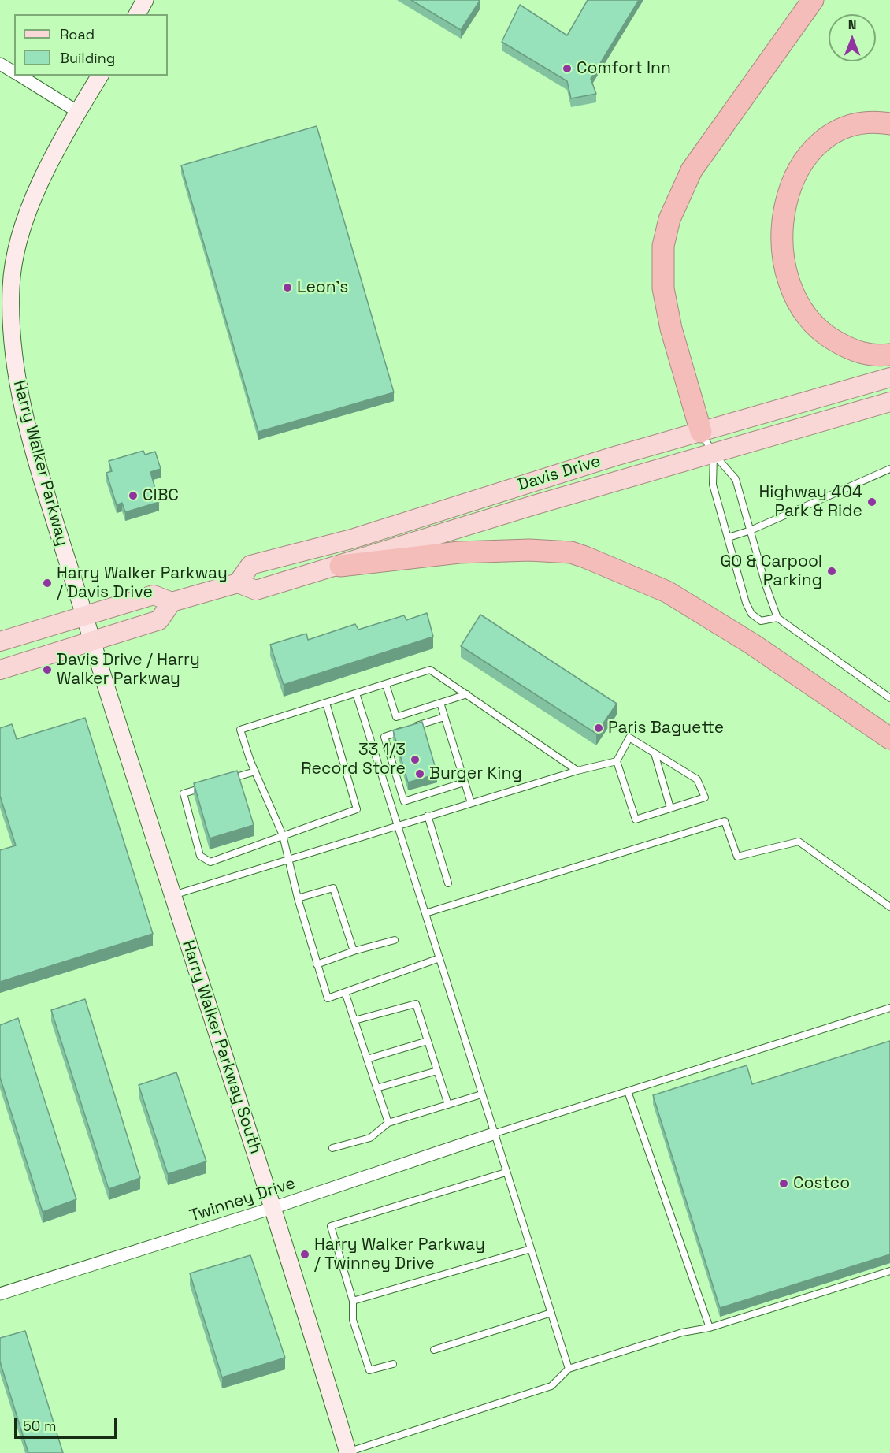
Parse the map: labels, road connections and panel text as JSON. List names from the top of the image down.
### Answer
{
  "streets": {
    "main road": ["Davis Drive"],
    "street": ["Harry Walker Parkway", "Harry Walker Parkway South", "Twinney Drive"]
  },
  "crossings": [
    ["Harry Walker Parkway", "Harry Walker Parkway South"],
    ["Harry Walker Parkway South", "Twinney Drive"]
  ],
  "places": [
    "Comfort Inn",
    "Leon's",
    "CIBC",
    "Highway 404 Park & Ride",
    "GO & Carpool Parking",
    "Harry Walker Parkway / Davis Drive",
    "Davis Drive / Harry Walker Parkway",
    "Paris Baguette",
    "33 1/3 Record Store",
    "Burger King",
    "Costco",
    "Harry Walker Parkway / Twinney Drive"
  ],
  "legend": ["Road", "Building"],
  "scale_bar": "50 m",
  "north": "top"
}
